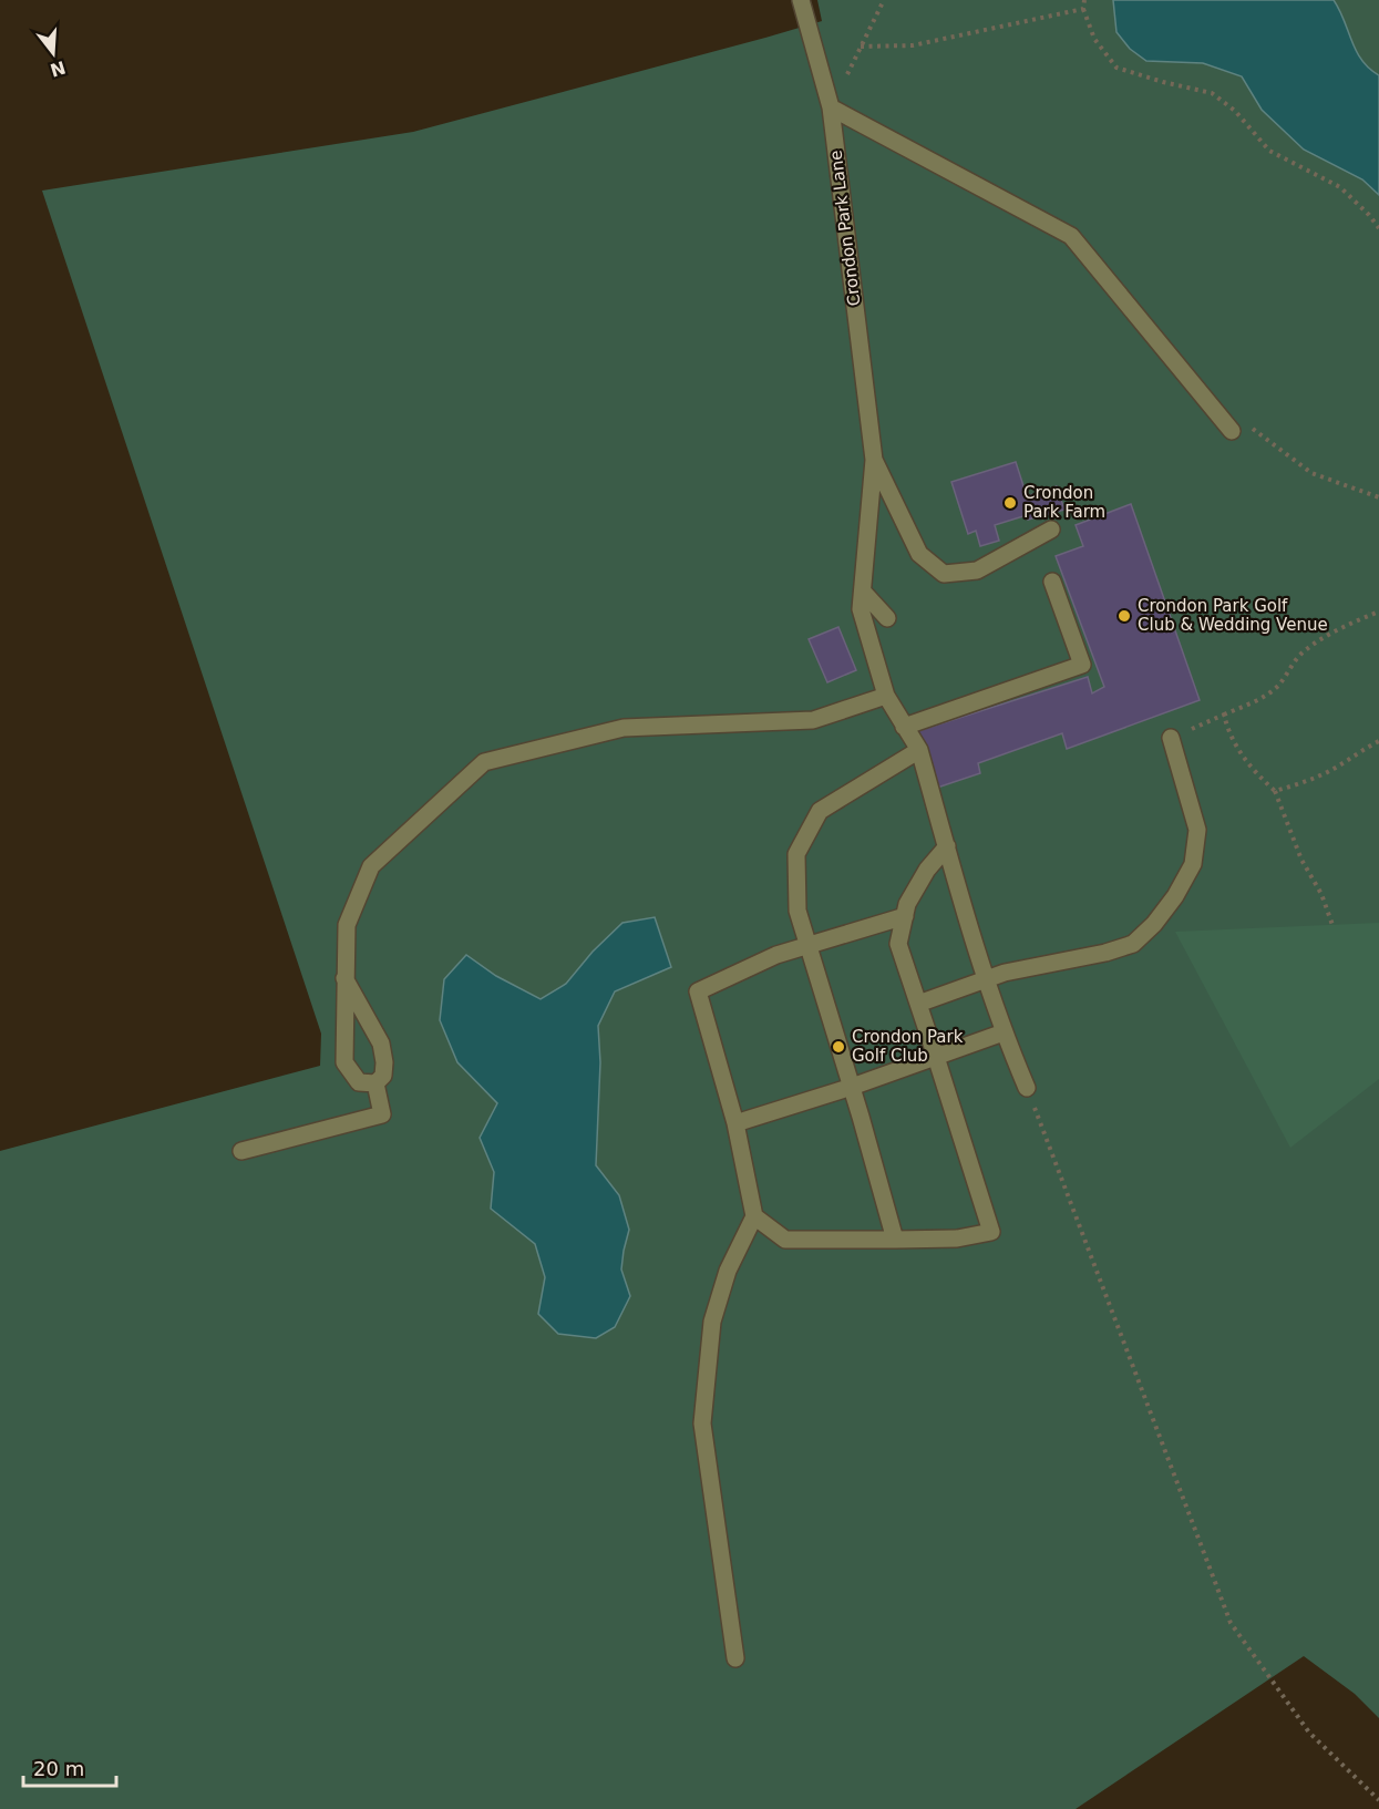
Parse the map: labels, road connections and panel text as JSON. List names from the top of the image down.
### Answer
{
  "streets": {
    "lane": ["Crondon Park Lane"]
  },
  "places": ["Crondon Park Farm", "Crondon Park Golf Club & Wedding Venue", "Crondon Park Golf Club"],
  "scale_bar": "20 m",
  "north": "bottom"
}
